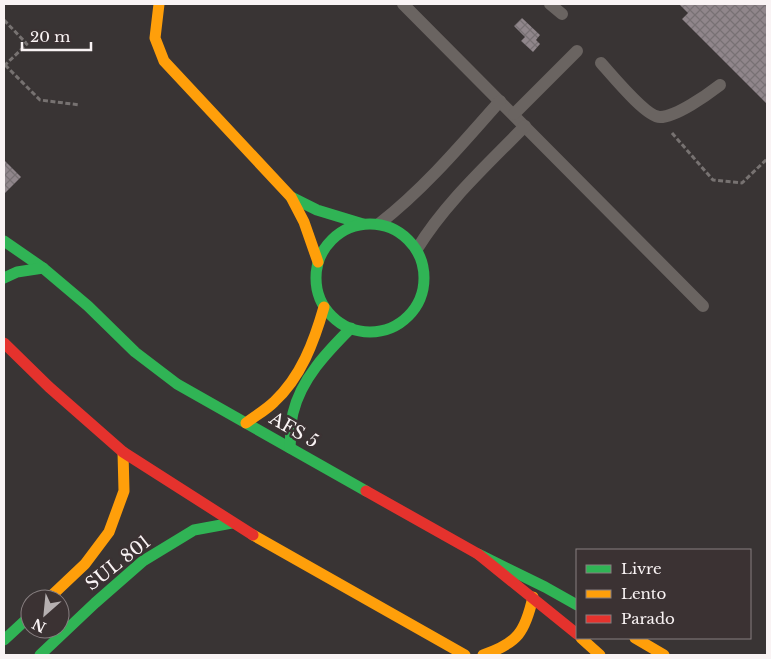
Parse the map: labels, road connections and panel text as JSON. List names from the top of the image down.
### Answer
{
  "streets": {
    "main road": ["AFS 5", "SUL 801"]
  },
  "legend": ["Livre", "Lento", "Parado"],
  "scale_bar": "20 m",
  "north": "bottom left"
}
